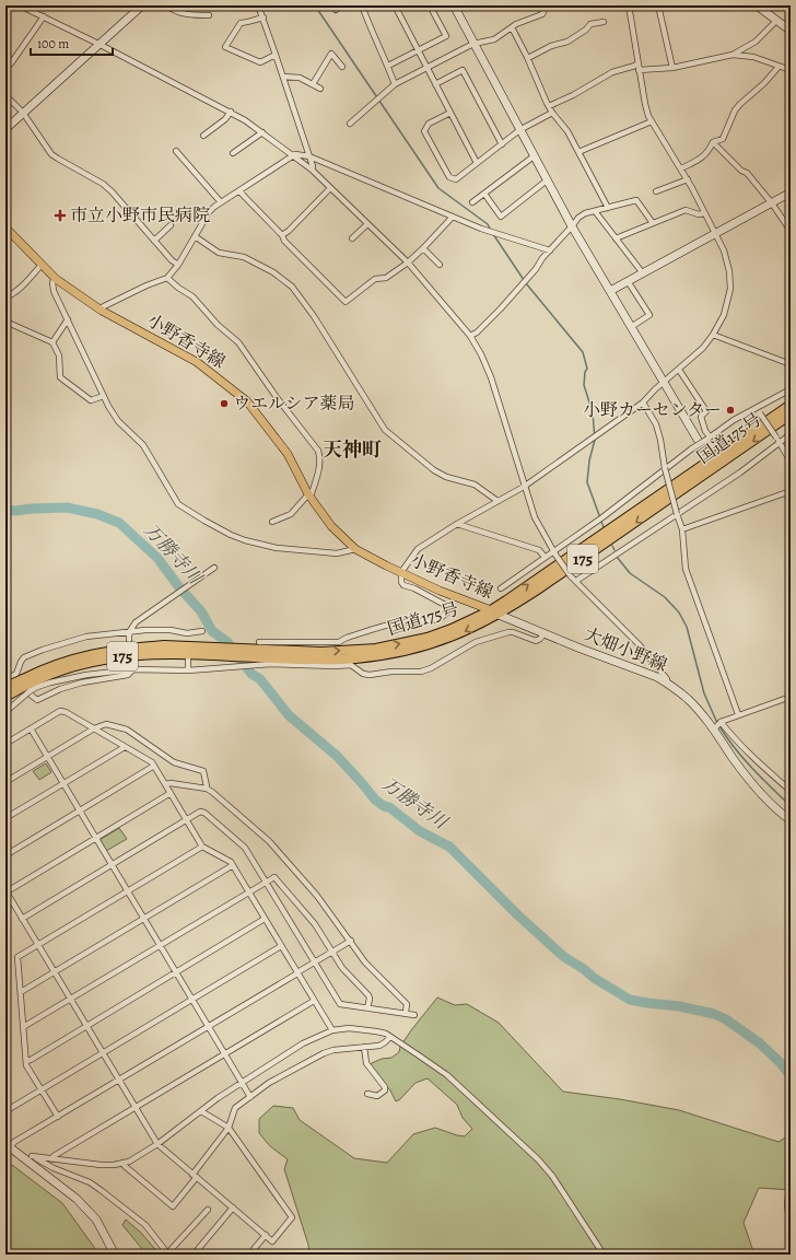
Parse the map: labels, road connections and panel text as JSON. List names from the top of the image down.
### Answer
{
  "streets": {
    "highway": ["国道175号", "175"],
    "main road": ["小野香寺線"],
    "street": ["大畑小野線"]
  },
  "crossings": [
    ["小野香寺線", "国道175号"],
    ["小野香寺線", "大畑小野線"],
    ["国道175号", "大畑小野線"]
  ],
  "districts": ["天神町"],
  "water": ["万勝寺川"],
  "places": {
    "health": ["市立小野市民病院"],
    "other": ["ウエルシア薬局", "小野カーセンター"]
  },
  "scale_bar": "100 m"
}
